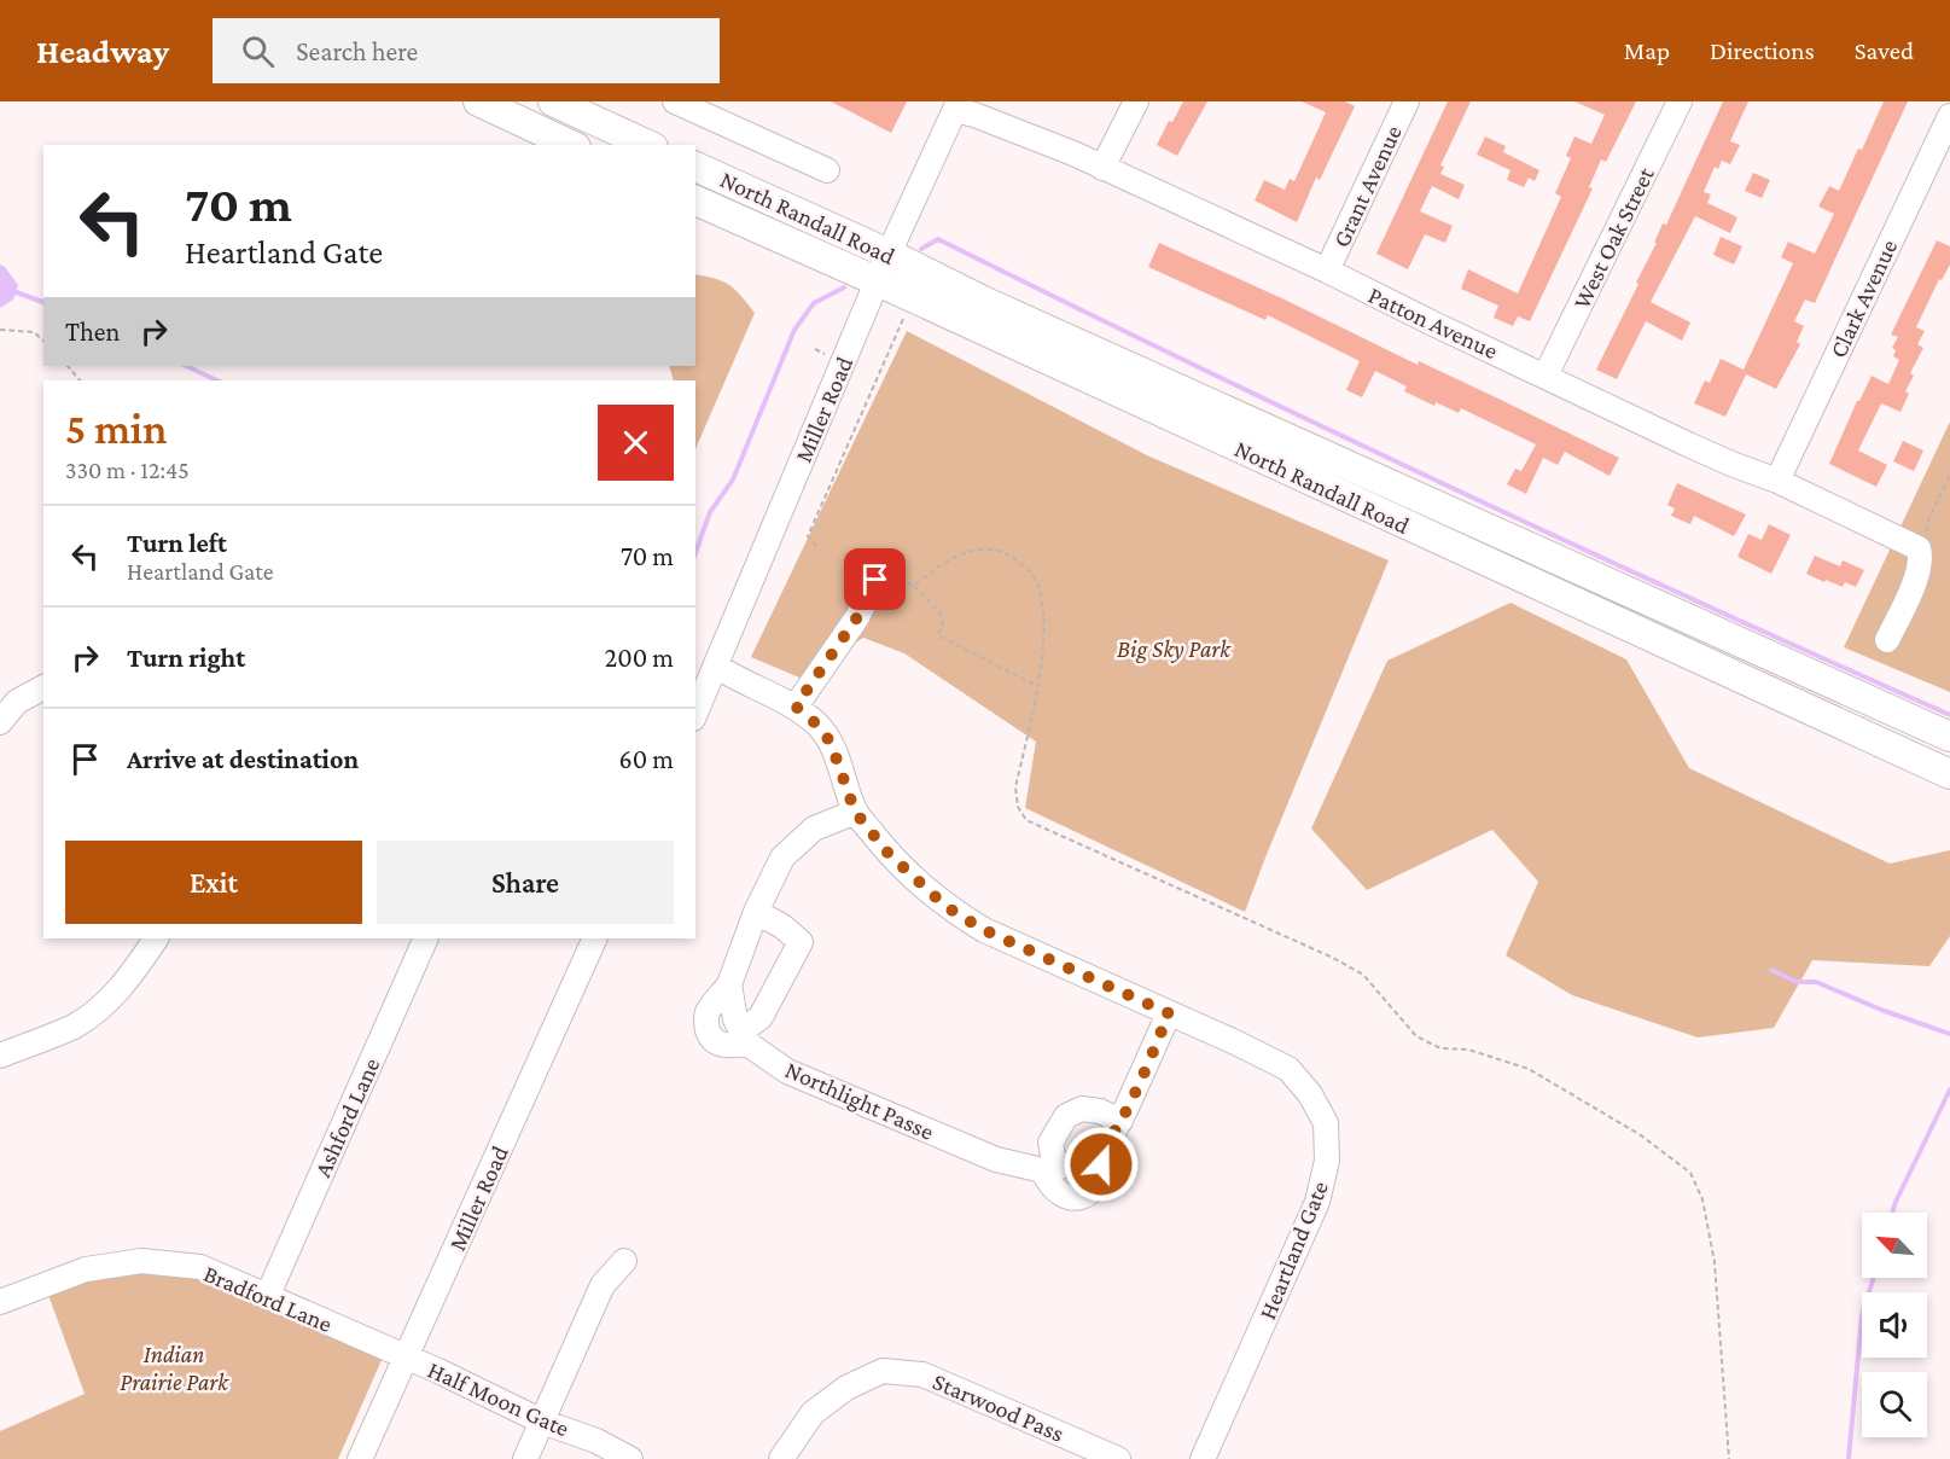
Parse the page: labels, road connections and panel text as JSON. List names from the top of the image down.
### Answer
{
  "streets": {
    "main road": ["North Randall Road"],
    "street": [
      "Grant Avenue",
      "West Oak Street",
      "Clark Avenue",
      "Patton Avenue",
      "Miller Road",
      "Northlight Passe",
      "Ashford Lane",
      "Heartland Gate",
      "Bradford Lane",
      "Half Moon Gate",
      "Starwood Pass"
    ]
  },
  "crossings": [
    ["Grant Avenue", "Patton Avenue"],
    ["North Randall Road", "Miller Road"],
    ["West Oak Street", "Patton Avenue"],
    ["Clark Avenue", "Patton Avenue"],
    ["Patton Avenue", "Miller Road"],
    ["Miller Road", "Heartland Gate"],
    ["Miller Road", "Bradford Lane"],
    ["Miller Road", "Half Moon Gate"],
    ["Ashford Lane", "Bradford Lane"],
    ["Bradford Lane", "Half Moon Gate"]
  ],
  "parks": ["Big Sky Park", "Indian Prairie Park"],
  "north": "top left",
  "page": {
    "header": "Headway",
    "search": "Search here",
    "nav": ["Map", "Directions", "Saved"],
    "turn": ["70 m", "Heartland Gate"],
    "then": "Then",
    "heading": ["5 min", "330 m · 12:45"],
    "list": [
      {
        "name": "Turn left",
        "note": "Heartland Gate",
        "value": "70 m"
      },
      {
        "name": "Turn right",
        "value": "200 m"
      },
      {
        "name": "Arrive at destination",
        "value": "60 m"
      }
    ],
    "buttons": ["Exit", "Share"]
  }
}
